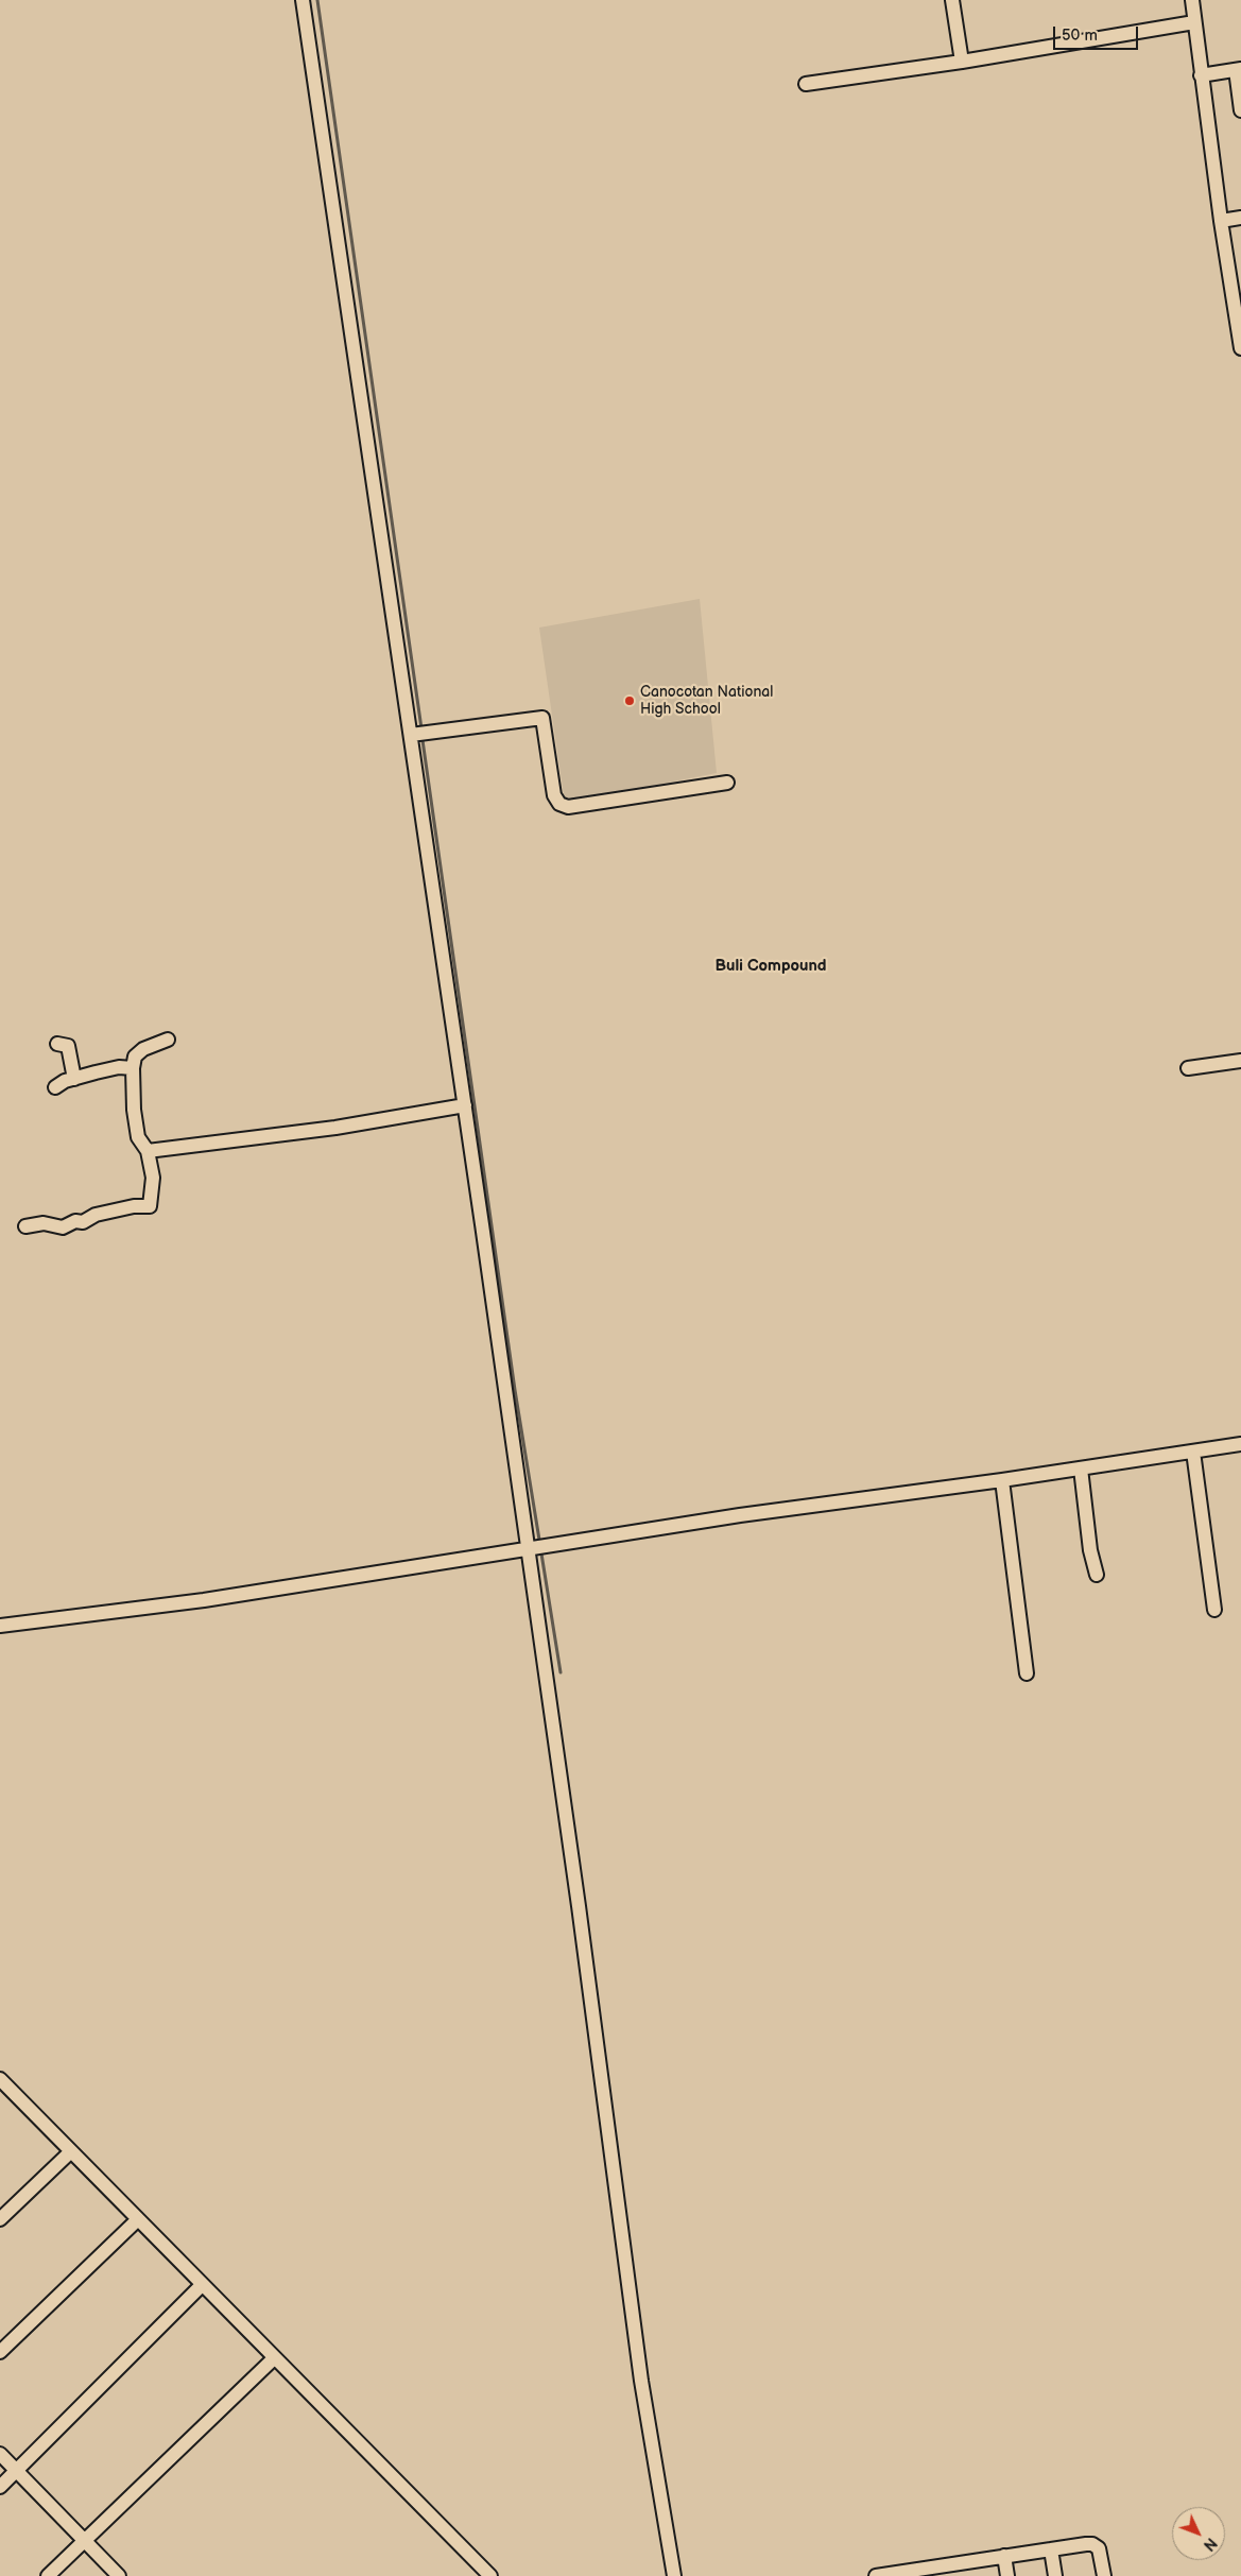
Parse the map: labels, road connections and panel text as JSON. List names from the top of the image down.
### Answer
{
  "districts": ["Buli Compound"],
  "places": ["Canocotan National High School"],
  "scale_bar": "50 m",
  "north": "bottom right"
}
